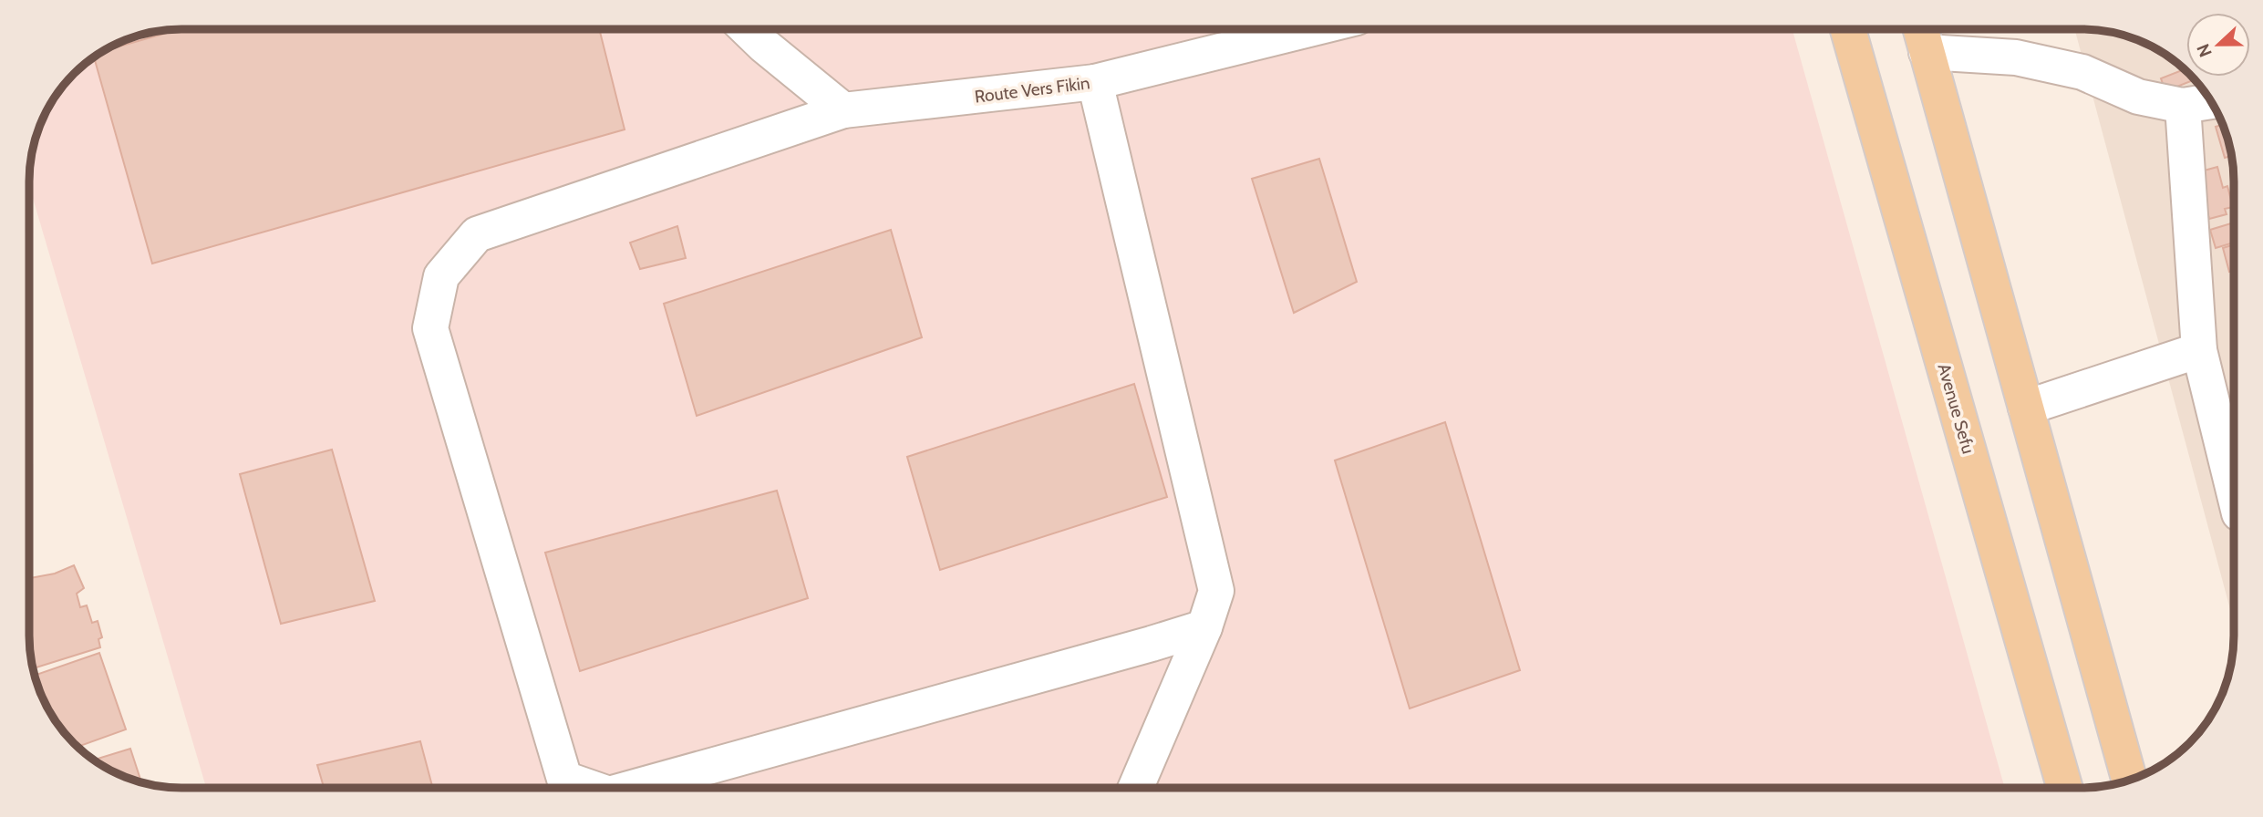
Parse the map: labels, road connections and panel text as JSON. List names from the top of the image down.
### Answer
{
  "streets": {
    "main road": ["Avenue Sefu"],
    "street": ["Route Vers Fikin"]
  },
  "north": "left"
}
